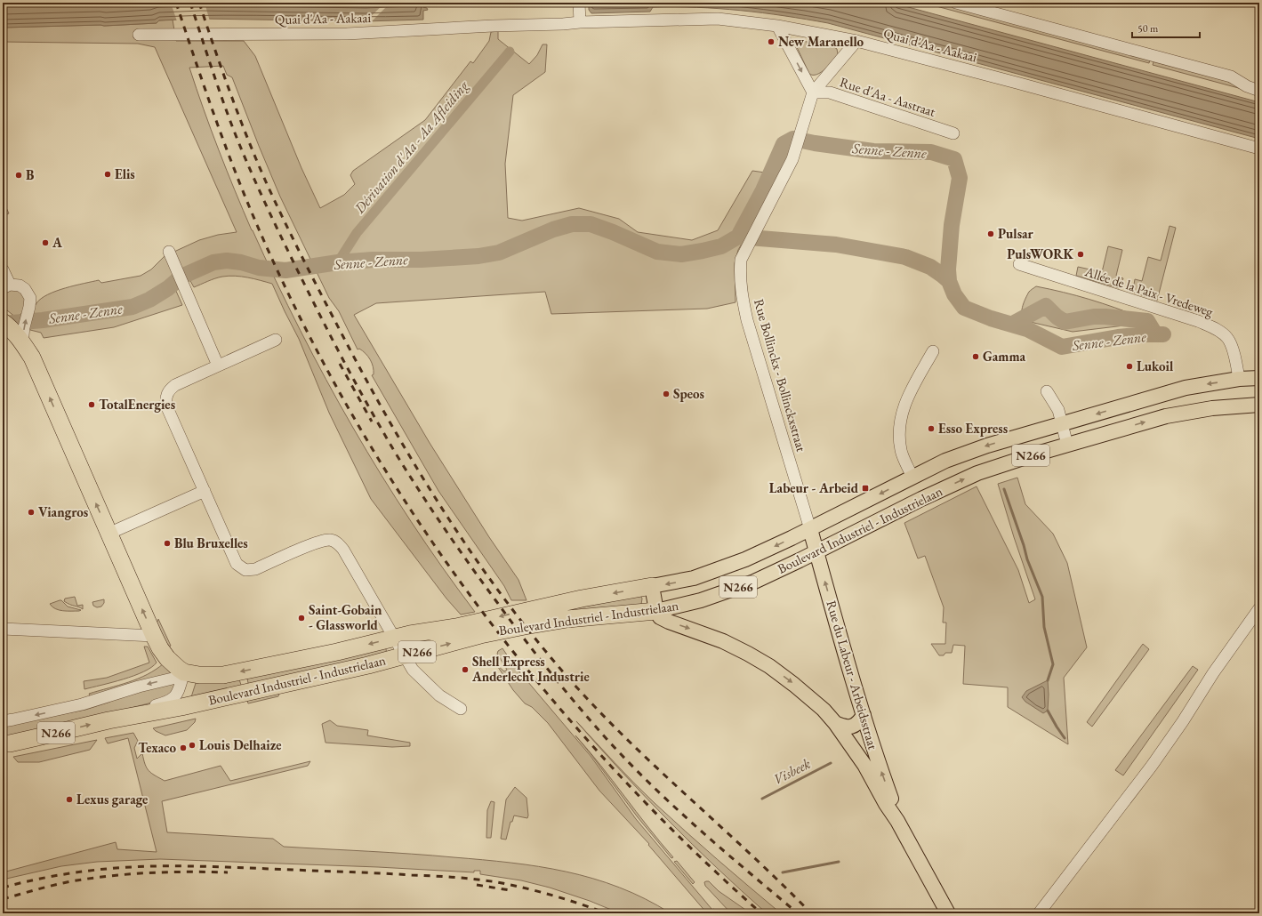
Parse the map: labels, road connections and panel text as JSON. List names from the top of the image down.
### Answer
{
  "streets": {
    "highway": ["N266", "Boulevard Industriel - Industrielaan"],
    "main road": ["Rue du Labeur - Arbeidsstraat"],
    "street": [
      "Quai d'Aa - Aakaai",
      "Rue d'Aa - Aastraat",
      "Allée de la Paix - Vredeweg",
      "Rue Bollinckx - Bollinckxstraat"
    ]
  },
  "crossings": [
    ["Quai d'Aa - Aakaai", "Rue Bollinckx - Bollinckxstraat"],
    ["Rue d'Aa - Aastraat", "Rue Bollinckx - Bollinckxstraat"],
    ["Allée de la Paix - Vredeweg", "Boulevard Industriel - Industrielaan"],
    ["Rue Bollinckx - Bollinckxstraat", "Boulevard Industriel - Industrielaan"],
    ["Rue Bollinckx - Bollinckxstraat", "Rue du Labeur - Arbeidsstraat"],
    ["N266", "Boulevard Industriel - Industrielaan"],
    ["Boulevard Industriel - Industrielaan", "Rue du Labeur - Arbeidsstraat"]
  ],
  "water": ["Dérivation d'Aa - Aa Afleiding", "Senne - Zenne", "Visbeek"],
  "places": {
    "other": [
      "New Maranello",
      "Elis",
      "B",
      "Pulsar",
      "A",
      "PulsWORK",
      "Gamma",
      "Lukoil",
      "Speos",
      "TotalEnergies",
      "Esso Express",
      "Viangros",
      "Blu Bruxelles",
      "Saint-Gobain - Glassworld",
      "Shell Express Anderlecht Industrie",
      "Louis Delhaize",
      "Texaco",
      "Lexus garage"
    ],
    "transit": ["Labeur - Arbeid"]
  },
  "scale_bar": "50 m"
}
